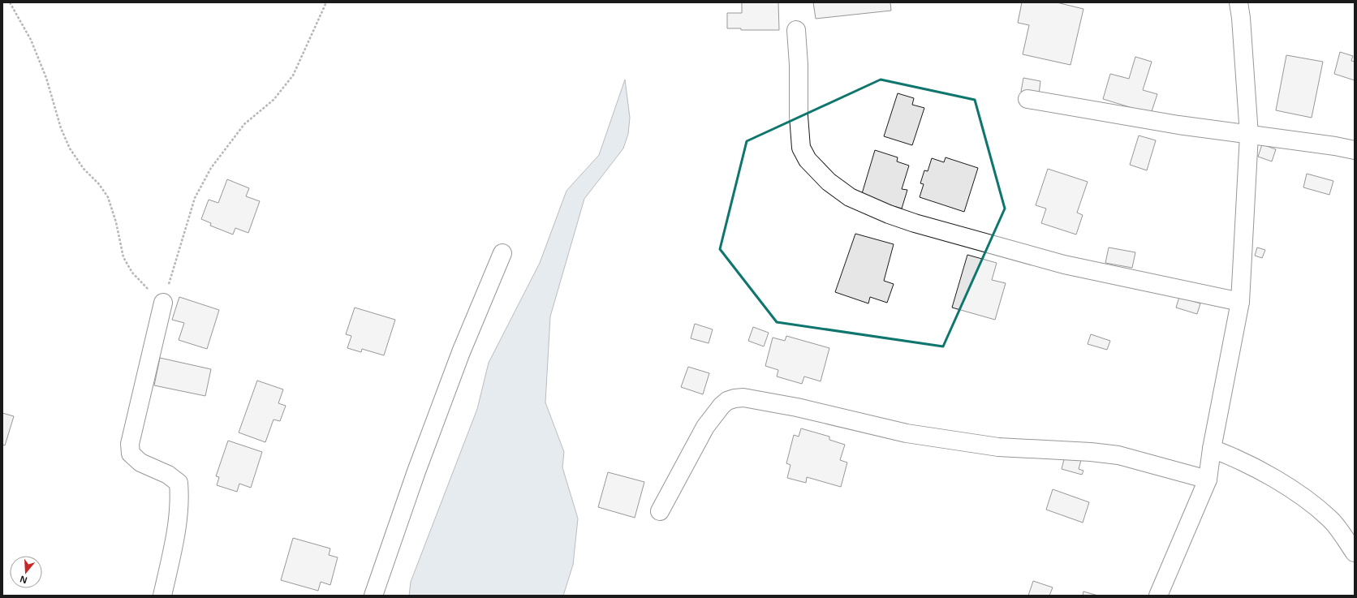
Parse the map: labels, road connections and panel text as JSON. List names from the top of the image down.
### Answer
{
  "north": "bottom"
}
